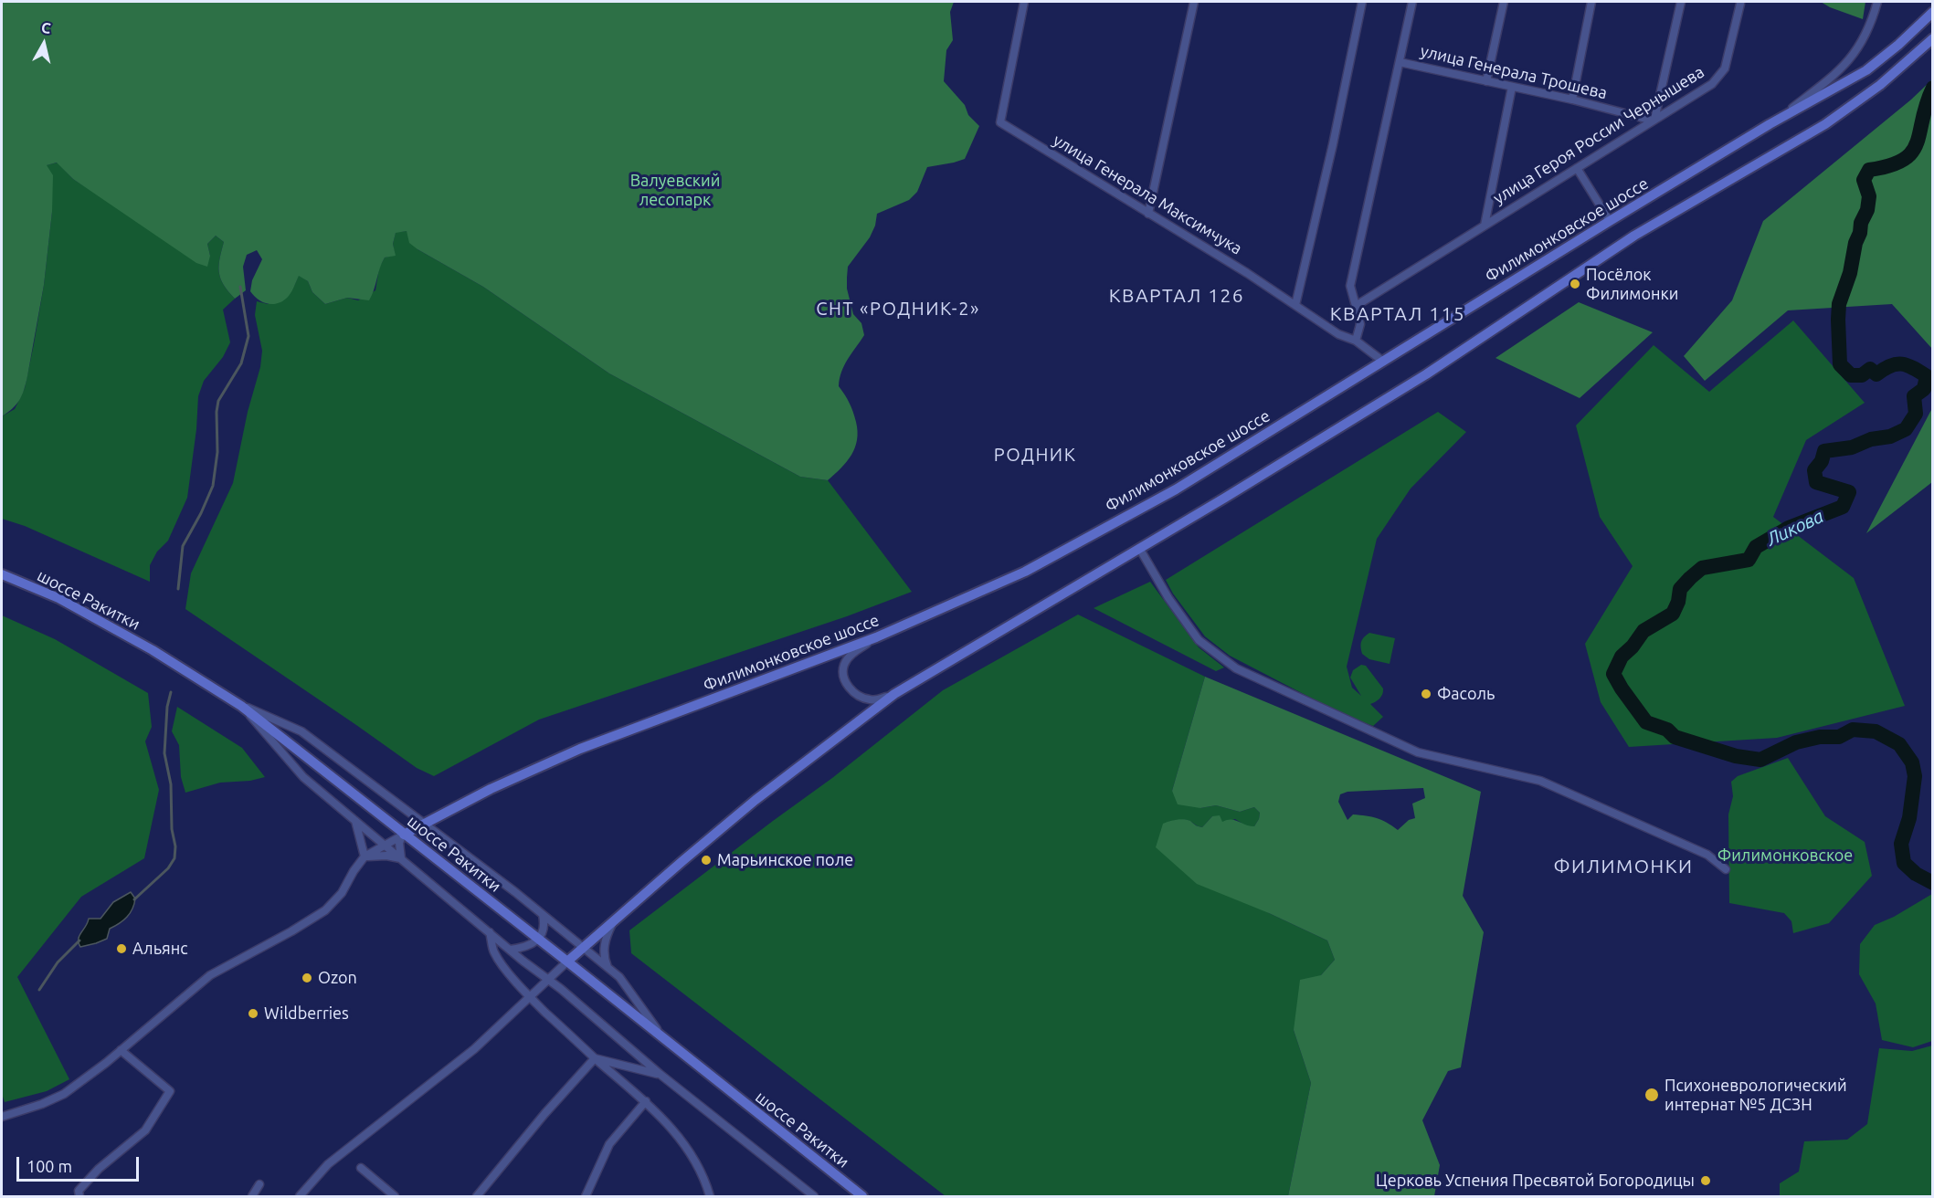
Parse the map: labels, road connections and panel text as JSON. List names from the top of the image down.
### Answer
{
  "streets": {
    "main road": ["Филимонковское шоссе", "шоссе Ракитки"],
    "street": ["улица Генерала Трошева", "улица Героя России Чернышева", "улица Генерала Максимчука"]
  },
  "crossings": [
    ["улица Генерала Трошева", "улица Героя России Чернышева"],
    ["улица Генерала Максимчука", "Филимонковское шоссе"],
    ["Филимонковское шоссе", "шоссе Ракитки"]
  ],
  "districts": [
    "КВАРТАЛ 126",
    "СНТ «РОДНИК-2»",
    "КВАРТАЛ 115",
    "РОДНИК",
    "ФИЛИМОНКИ"
  ],
  "water": ["Ликова"],
  "parks": ["Валуевский лесопарк", "Филимонковское"],
  "places": [
    "Посёлок Филимонки",
    "Фасоль",
    "Марьинское поле",
    "Альянс",
    "Ozon",
    "Wildberries",
    "Психоневрологический интернат №5 ДСЗН",
    "Церковь Успения Пресвятой Богородицы"
  ],
  "scale_bar": "100 m",
  "north": "top"
}
